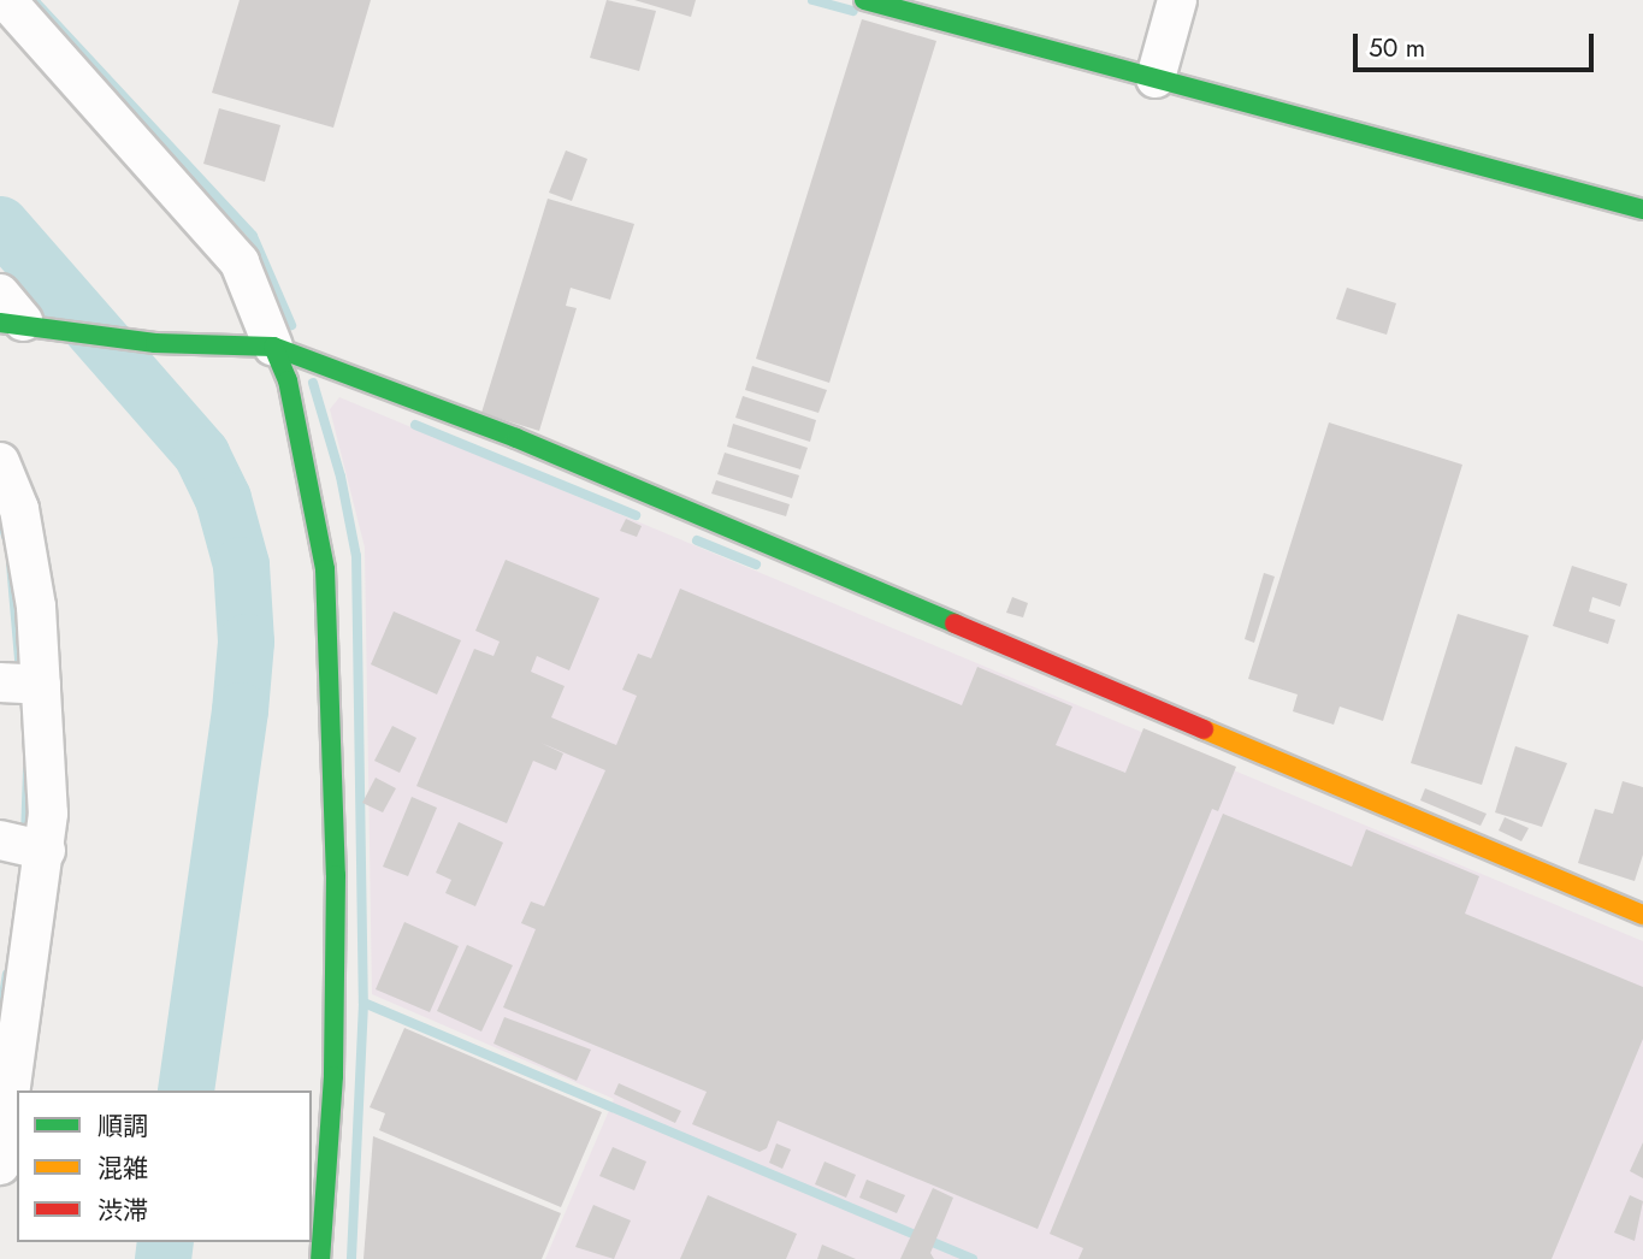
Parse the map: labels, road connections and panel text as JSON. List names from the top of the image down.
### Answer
{
  "legend": ["順調", "混雑", "渋滞"],
  "scale_bar": "50 m"
}
